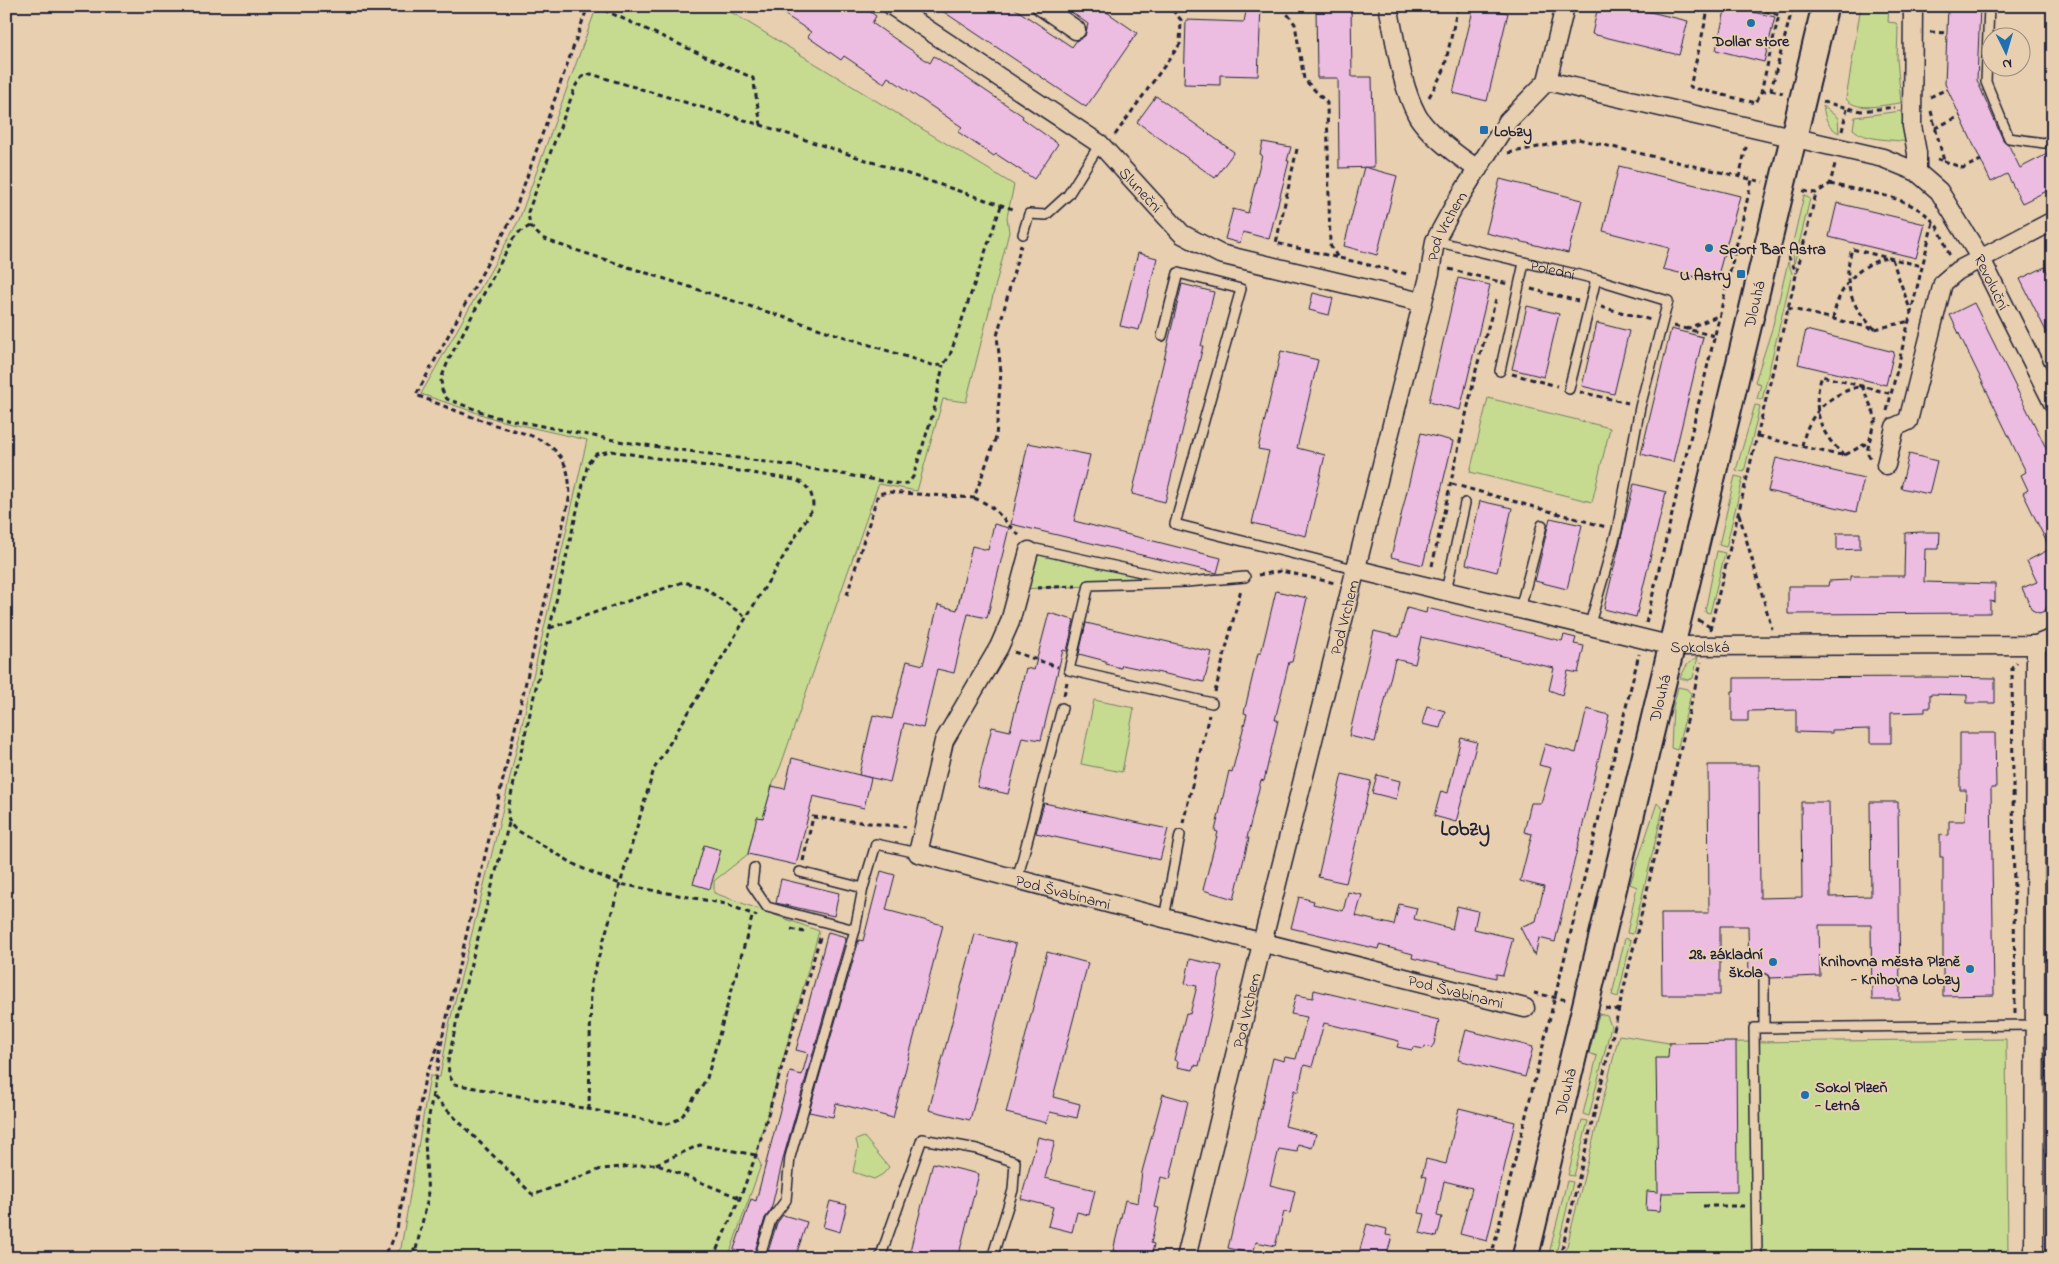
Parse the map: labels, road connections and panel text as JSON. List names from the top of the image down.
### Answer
{
  "streets": {
    "street": [
      "Sluneční",
      "Pod Vrchem",
      "Revoluční",
      "Dlouhá",
      "Sokolská",
      "Pod Švabinami"
    ],
    "lane": ["Polední"]
  },
  "crossings": [
    ["Sluneční", "Pod Vrchem"],
    ["Pod Vrchem", "Polední"],
    ["Pod Vrchem", "Revoluční"],
    ["Pod Vrchem", "Sokolská"],
    ["Pod Vrchem", "Pod Švabinami"],
    ["Revoluční", "Dlouhá"],
    ["Dlouhá", "Sokolská"]
  ],
  "districts": ["Lobzy"],
  "places": {
    "other": [
      "Dollar store",
      "Sport Bar Astra",
      "28. základní škola",
      "Knihovna města Plzně - Knihovna Lobzy",
      "Sokol Plzeň - Letná"
    ],
    "transit": ["Lobzy", "U Astry"]
  },
  "north": "bottom"
}
